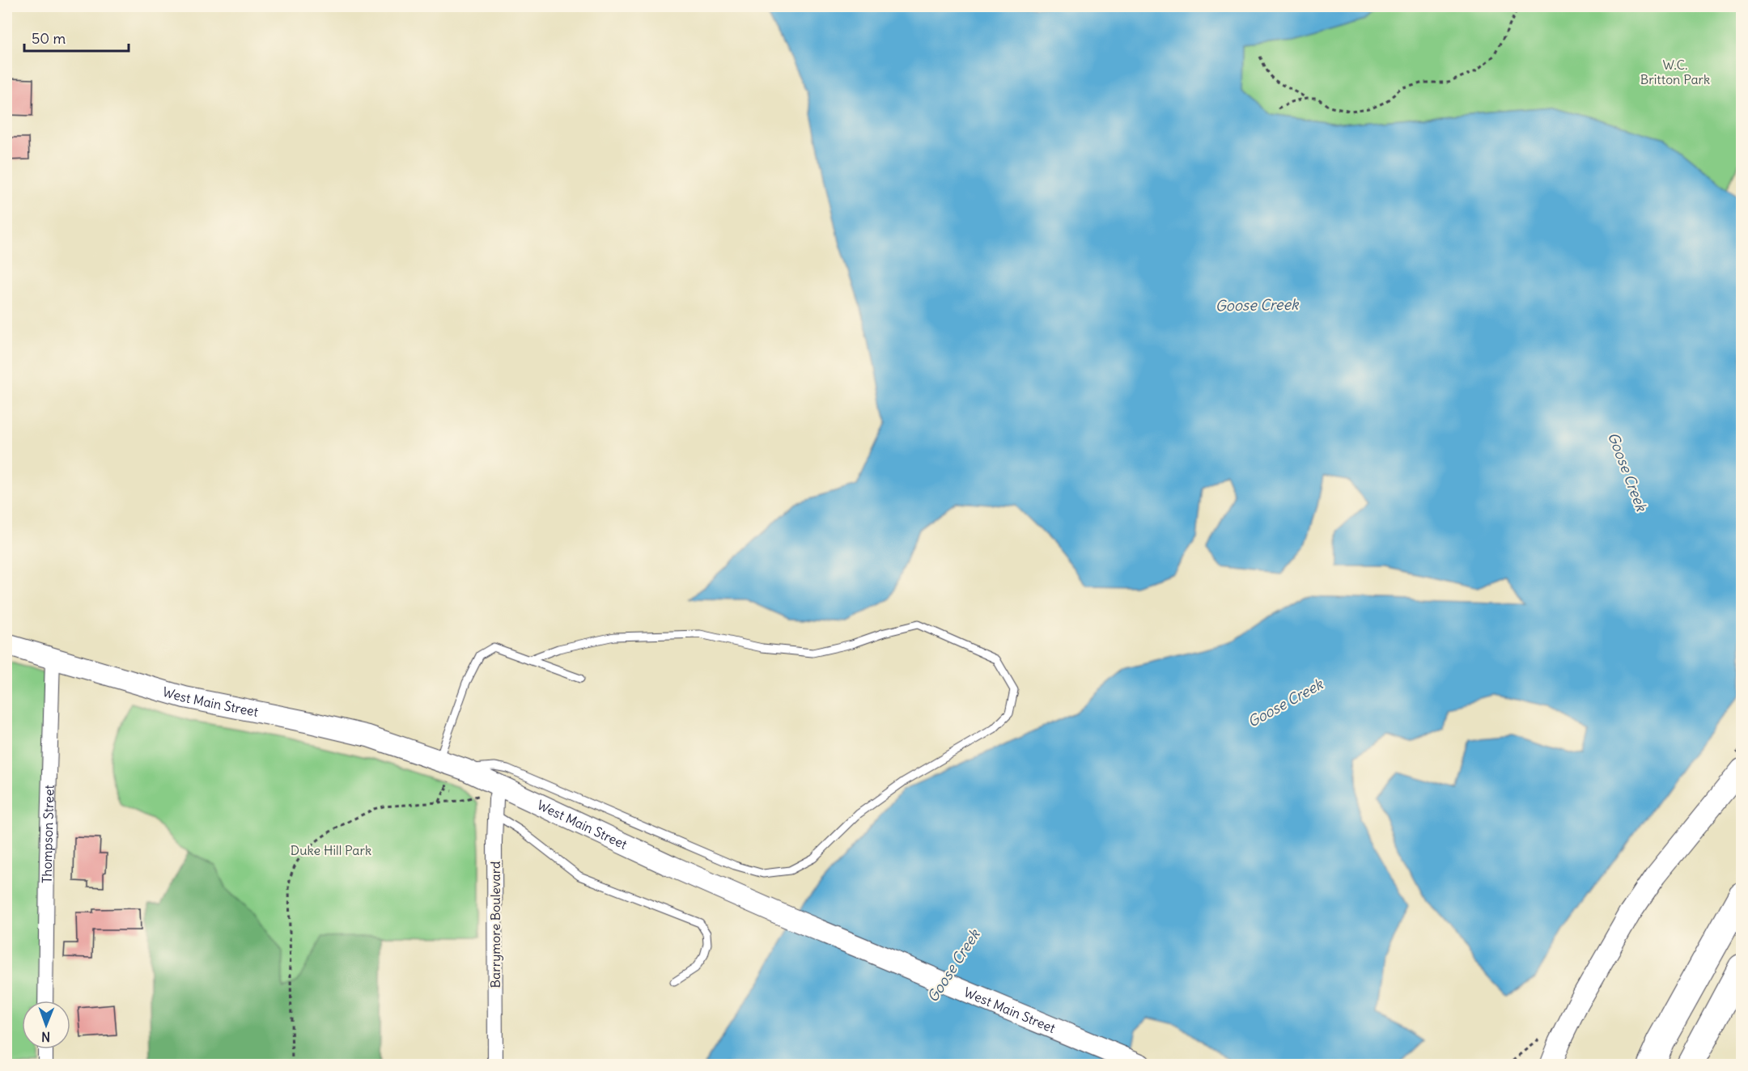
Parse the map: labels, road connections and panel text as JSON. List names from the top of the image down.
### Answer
{
  "streets": {
    "main road": ["West Main Street"],
    "street": ["Thompson Street", "Barrymore Boulevard"]
  },
  "crossings": [
    ["West Main Street", "Thompson Street"],
    ["West Main Street", "Barrymore Boulevard"]
  ],
  "water": ["Goose Creek"],
  "parks": ["W.C. Britton Park", "Duke Hill Park"],
  "scale_bar": "50 m",
  "north": "bottom"
}
